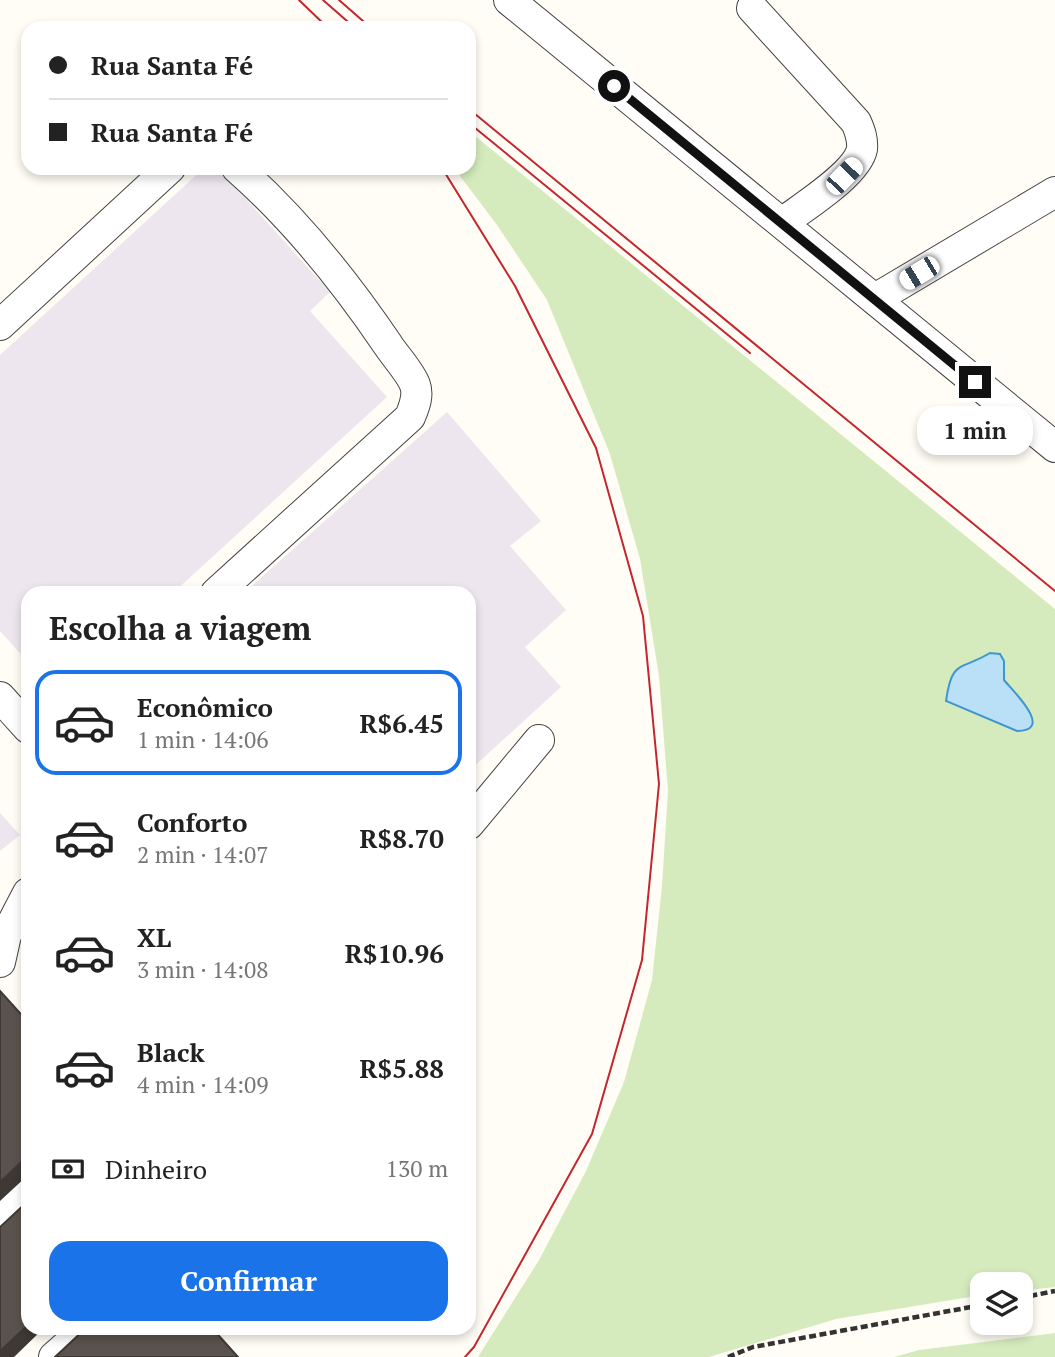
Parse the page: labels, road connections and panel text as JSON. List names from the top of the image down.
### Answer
{
  "page": {
    "banner": ["Rua Santa Fé", "Rua Santa Fé"],
    "bubble": "1 min",
    "heading": "Escolha a viagem",
    "list": [
      {
        "name": "Econômico",
        "note": "1 min · 14:06",
        "value": "R$6.45"
      },
      {
        "name": "Conforto",
        "note": "2 min · 14:07",
        "value": "R$8.70"
      },
      {
        "name": "XL",
        "note": "3 min · 14:08",
        "value": "R$10.96"
      },
      {
        "name": "Black",
        "note": "4 min · 14:09",
        "value": "R$5.88"
      }
    ],
    "pay": ["Dinheiro", "130 m"],
    "buttons": "Confirmar"
  }
}
